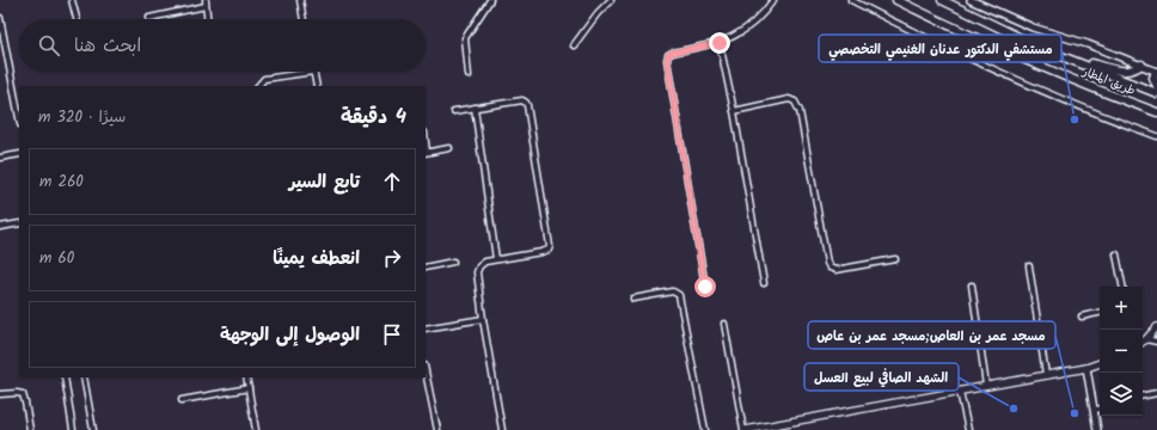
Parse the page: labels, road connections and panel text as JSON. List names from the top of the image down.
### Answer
{
  "streets": {
    "highway": ["طريق المطار"]
  },
  "places": ["مستشفي الدكتور عدنان الغنيمي التخصصي", "الشهد الصافي لبيع العسل", "مسجد عمر بن العاص;مسجد عمر بن عاص"],
  "page": {
    "search": "ابحث هنا",
    "heading": ["4 دقيقة", "سيرًا · 320 m"],
    "list": [
      ["تابع السير", "260 m"],
      ["انعطف يمينًا", "60 m"],
      "الوصول إلى الوجهة"
    ],
    "map_buttons": ["+", "−"]
  }
}
